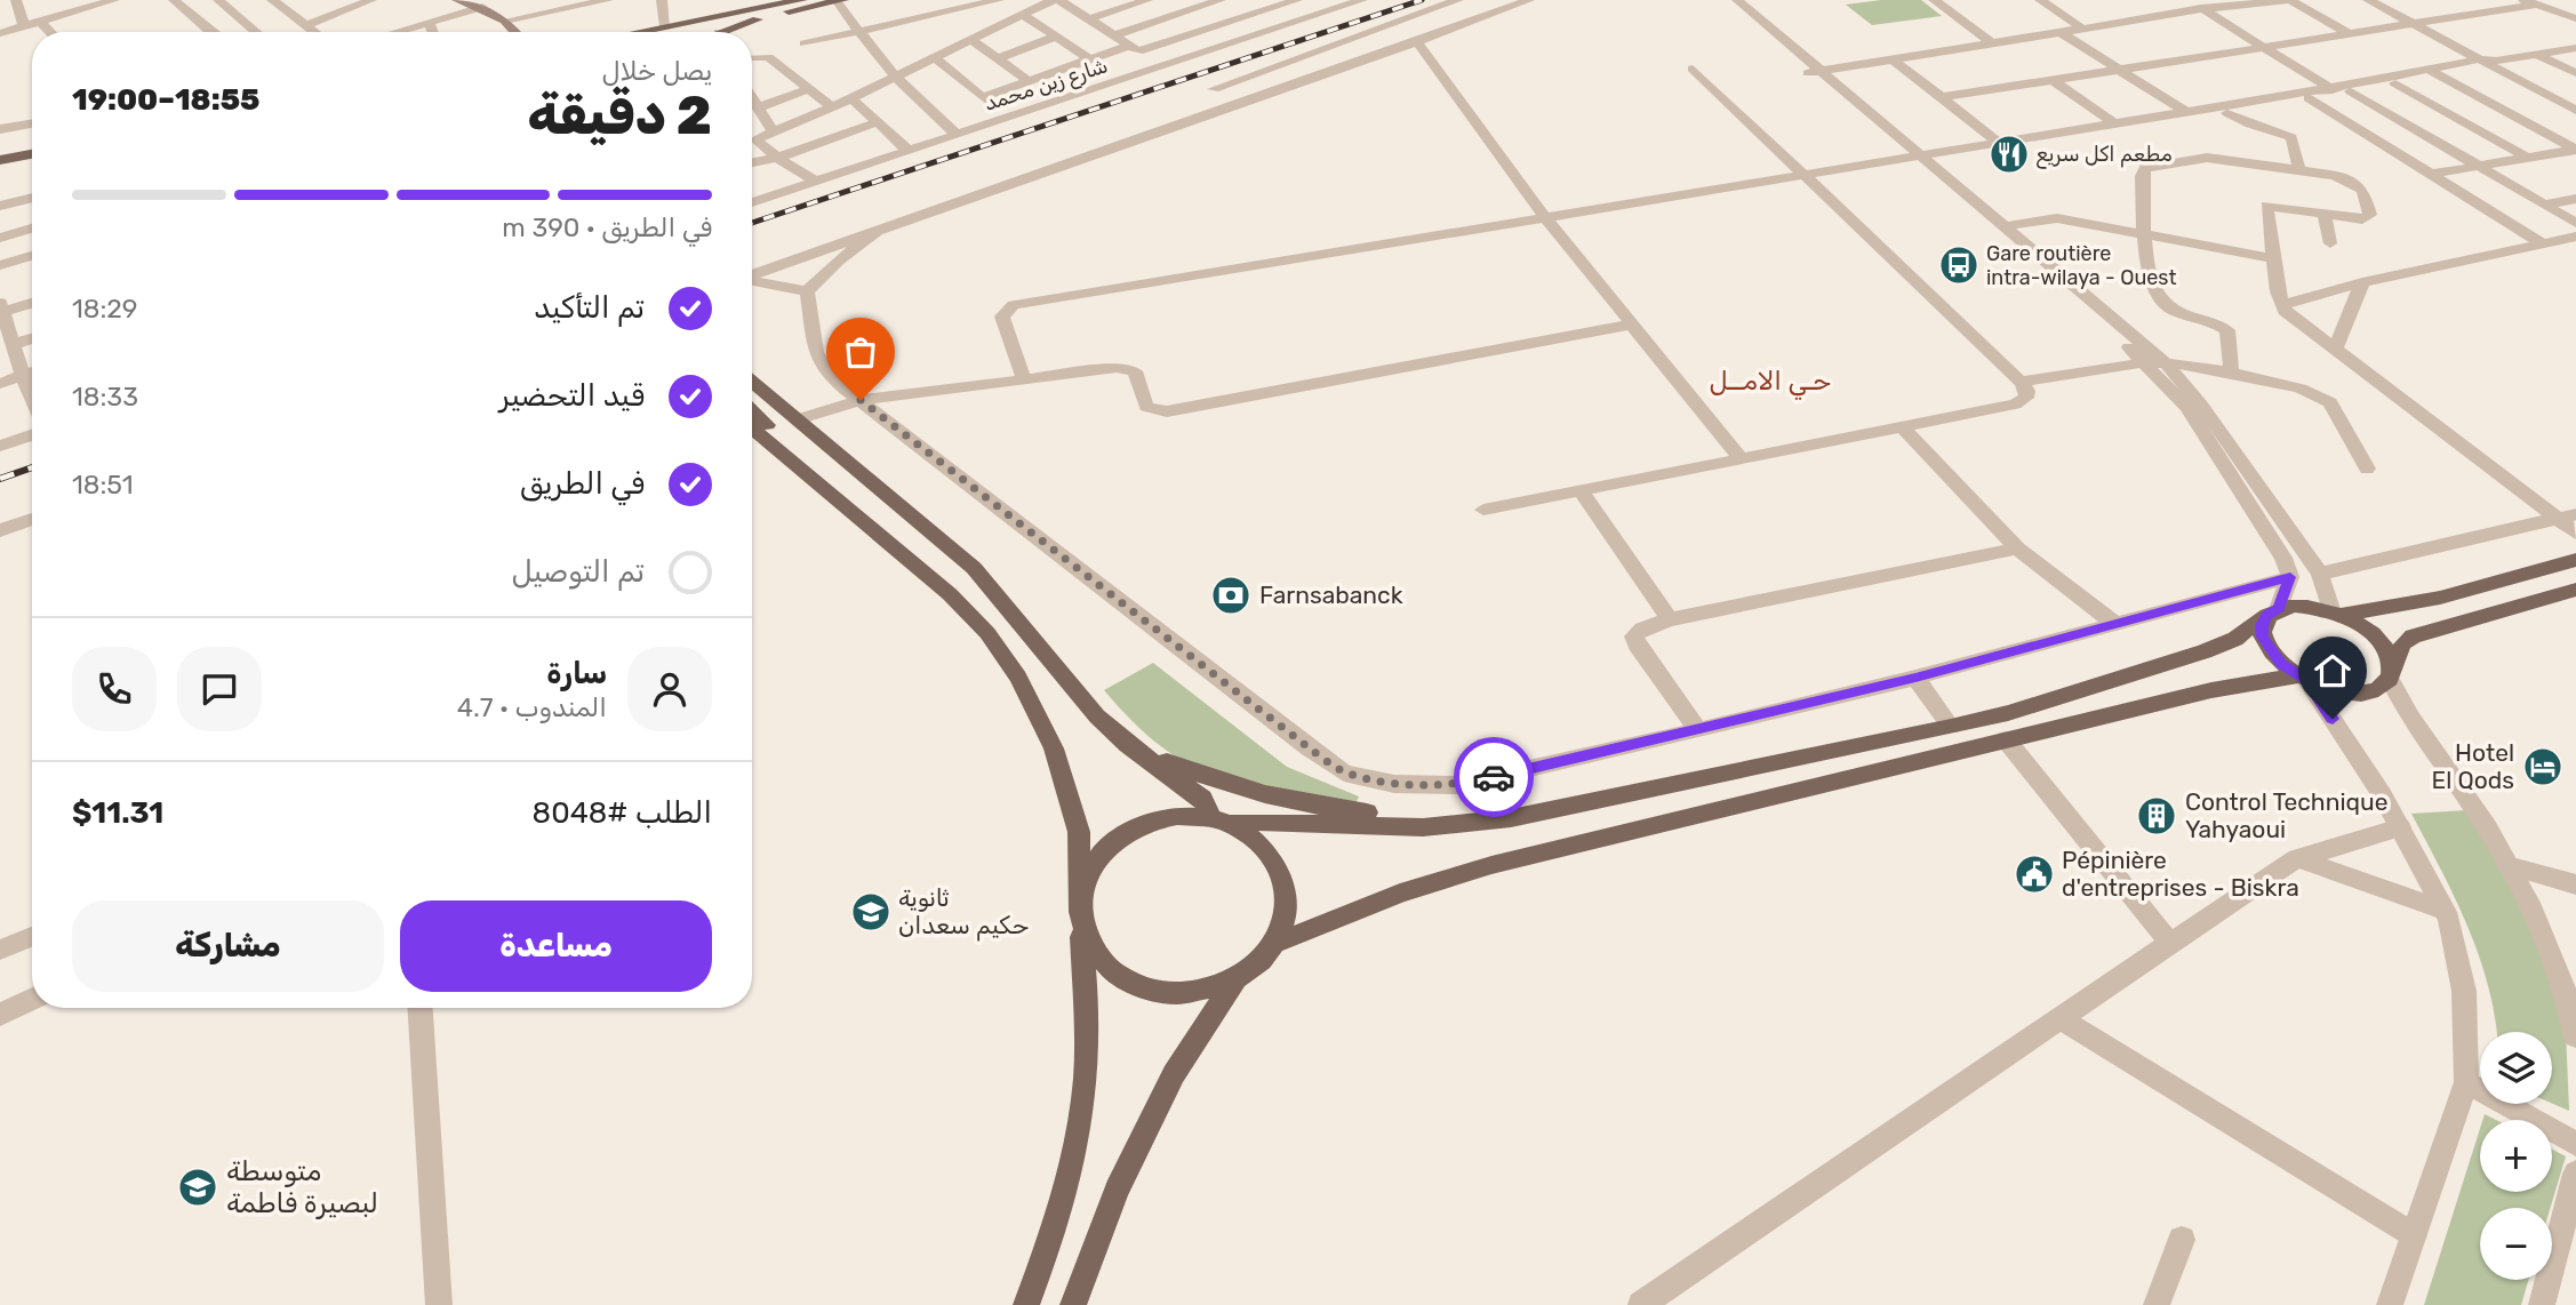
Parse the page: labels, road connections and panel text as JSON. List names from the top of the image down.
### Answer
{
  "streets": {
    "street": ["شارع زين محمد"]
  },
  "districts": ["حـي الامــل"],
  "places": {
    "restaurant": ["مطعم اكل سريع"],
    "bus stop": ["Gare routière intra-wilaya - Ouest"],
    "bank": ["Farnsabanck"],
    "hotel": ["Hotel El Qods"],
    "building": ["Control Technique Yahyaoui"],
    "public building": ["Pépinière d'entreprises - Biskra"],
    "school or university": ["ثانوية حكيم سعدان", "متوسطة لبصيرة فاطمة"]
  },
  "page": {
    "heading": ["2 دقيقة", "يصل خلال", "18:55–19:00"],
    "panel": [
      "سارة",
      "المندوب · 4.7",
      "الطلب #8048",
      "$11.31"
    ],
    "bar": "في الطريق · 390 m",
    "list": [
      ["تم التأكيد", "18:29"],
      ["قيد التحضير", "18:33"],
      ["في الطريق", "18:51"],
      "تم التوصيل"
    ],
    "buttons": ["مساعدة", "مشاركة"],
    "map_buttons": ["+", "−"]
  }
}
